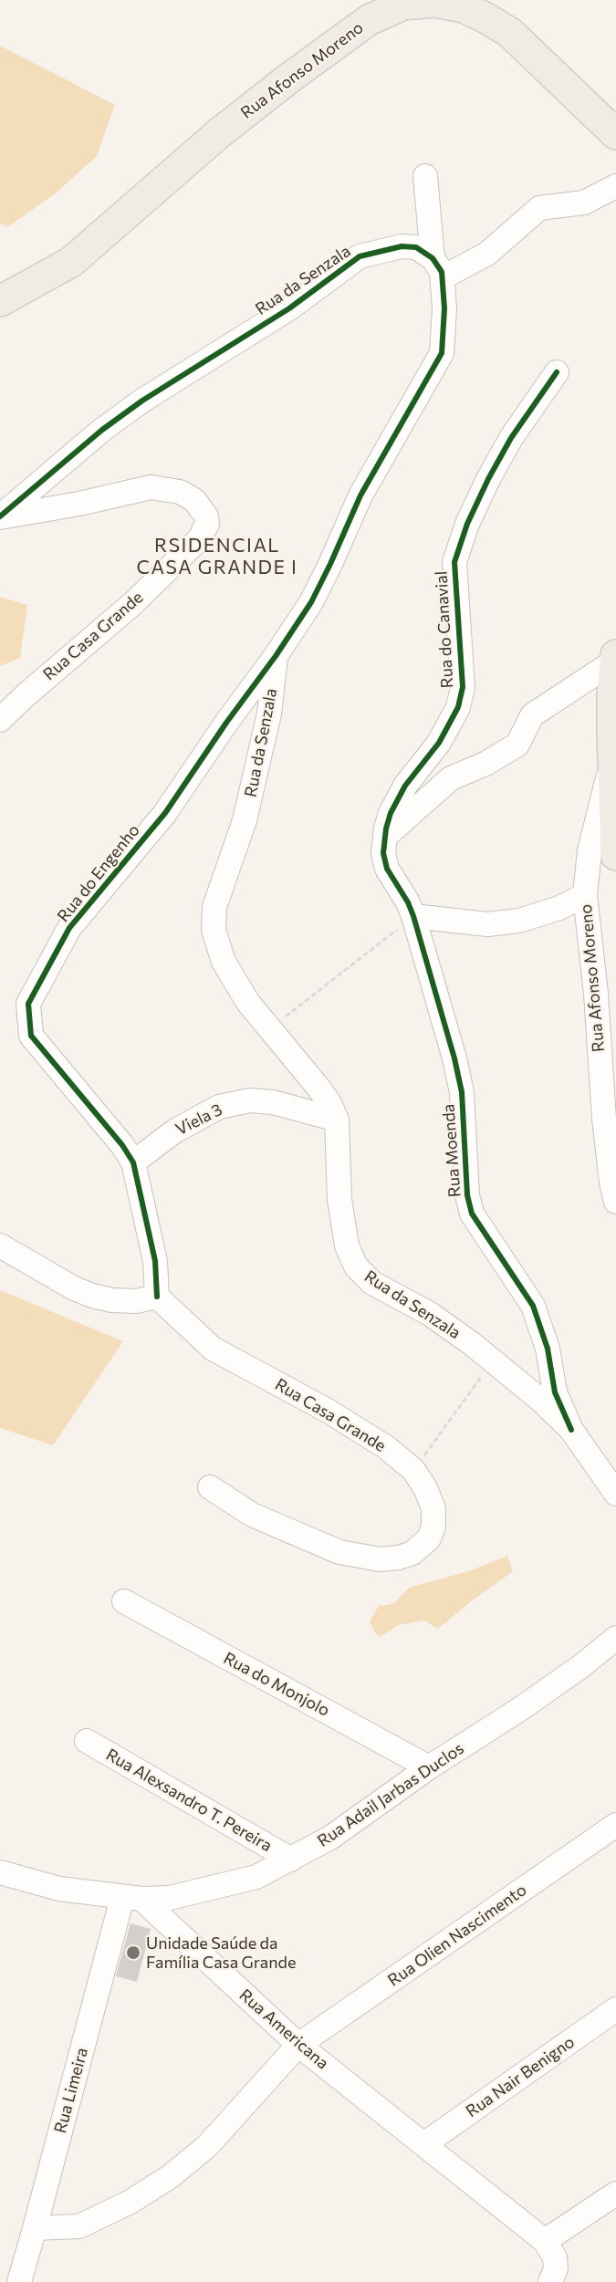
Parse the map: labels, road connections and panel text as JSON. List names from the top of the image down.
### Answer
{
  "streets": {
    "main road": ["Rua Afonso Moreno"],
    "street": [
      "Rua da Senzala",
      "Rua do Canavial",
      "Rua Casa Grande",
      "Rua do Engenho",
      "Viela 3",
      "Rua Moenda",
      "Rua do Monjolo",
      "Rua Adail Jarbas Duclos",
      "Rua Alexsandro T. Pereira",
      "Rua Olien Nascimento",
      "Rua Americana",
      "Rua Nair Benigno",
      "Rua Limeira"
    ]
  },
  "crossings": [
    ["Rua da Senzala", "Rua Casa Grande"],
    ["Rua da Senzala", "Rua do Engenho"],
    ["Rua da Senzala", "Viela 3"],
    ["Rua da Senzala", "Rua Moenda"],
    ["Rua do Canavial", "Rua Moenda"],
    ["Rua Casa Grande", "Rua do Engenho"],
    ["Rua do Engenho", "Viela 3"],
    ["Rua do Monjolo", "Rua Adail Jarbas Duclos"],
    ["Rua Adail Jarbas Duclos", "Rua Alexsandro T. Pereira"],
    ["Rua Adail Jarbas Duclos", "Rua Americana"],
    ["Rua Adail Jarbas Duclos", "Rua Limeira"],
    ["Rua Olien Nascimento", "Rua Americana"],
    ["Rua Olien Nascimento", "Rua Limeira"],
    ["Rua Americana", "Rua Nair Benigno"],
    ["Rua Americana", "Rua Limeira"]
  ],
  "districts": ["RSIDENCIAL CASA GRANDE I"],
  "places": ["Unidade Saúde da Família Casa Grande"]
}
